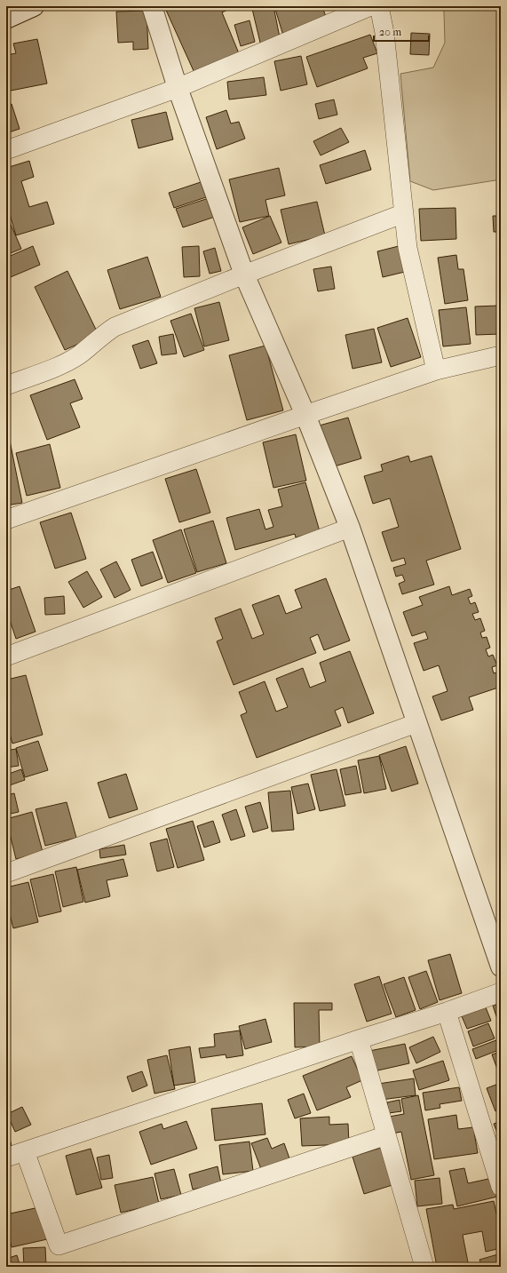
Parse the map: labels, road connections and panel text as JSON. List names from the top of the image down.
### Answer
{
  "scale_bar": "20 m"
}
